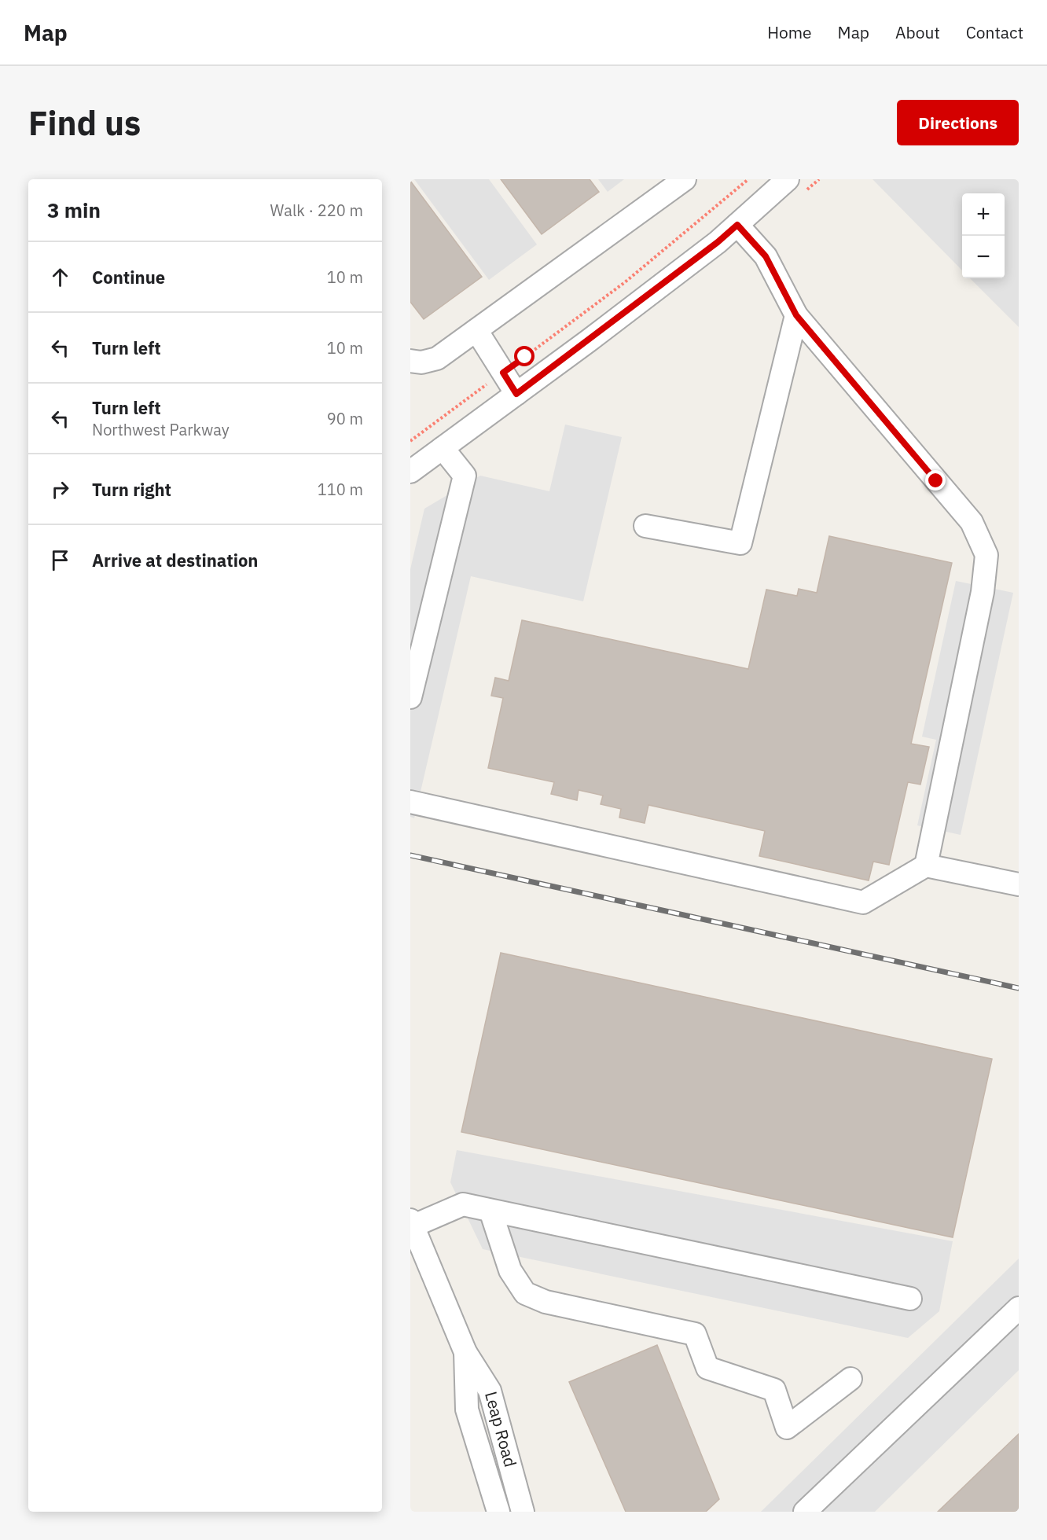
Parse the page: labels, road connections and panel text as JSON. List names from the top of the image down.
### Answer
{
  "streets": {
    "street": ["Leap Road"]
  },
  "page": {
    "header": "Map",
    "nav": [
      "Home",
      "Map",
      "About",
      "Contact"
    ],
    "buttons": "Directions",
    "title": "Find us",
    "heading": ["3 min", "Walk · 220 m"],
    "map_buttons": ["+", "−"],
    "list": [
      ["Continue", "10 m"],
      ["Turn left", "10 m"],
      ["Turn left", "Northwest Parkway", "90 m"],
      ["Turn right", "110 m"],
      "Arrive at destination"
    ]
  }
}
